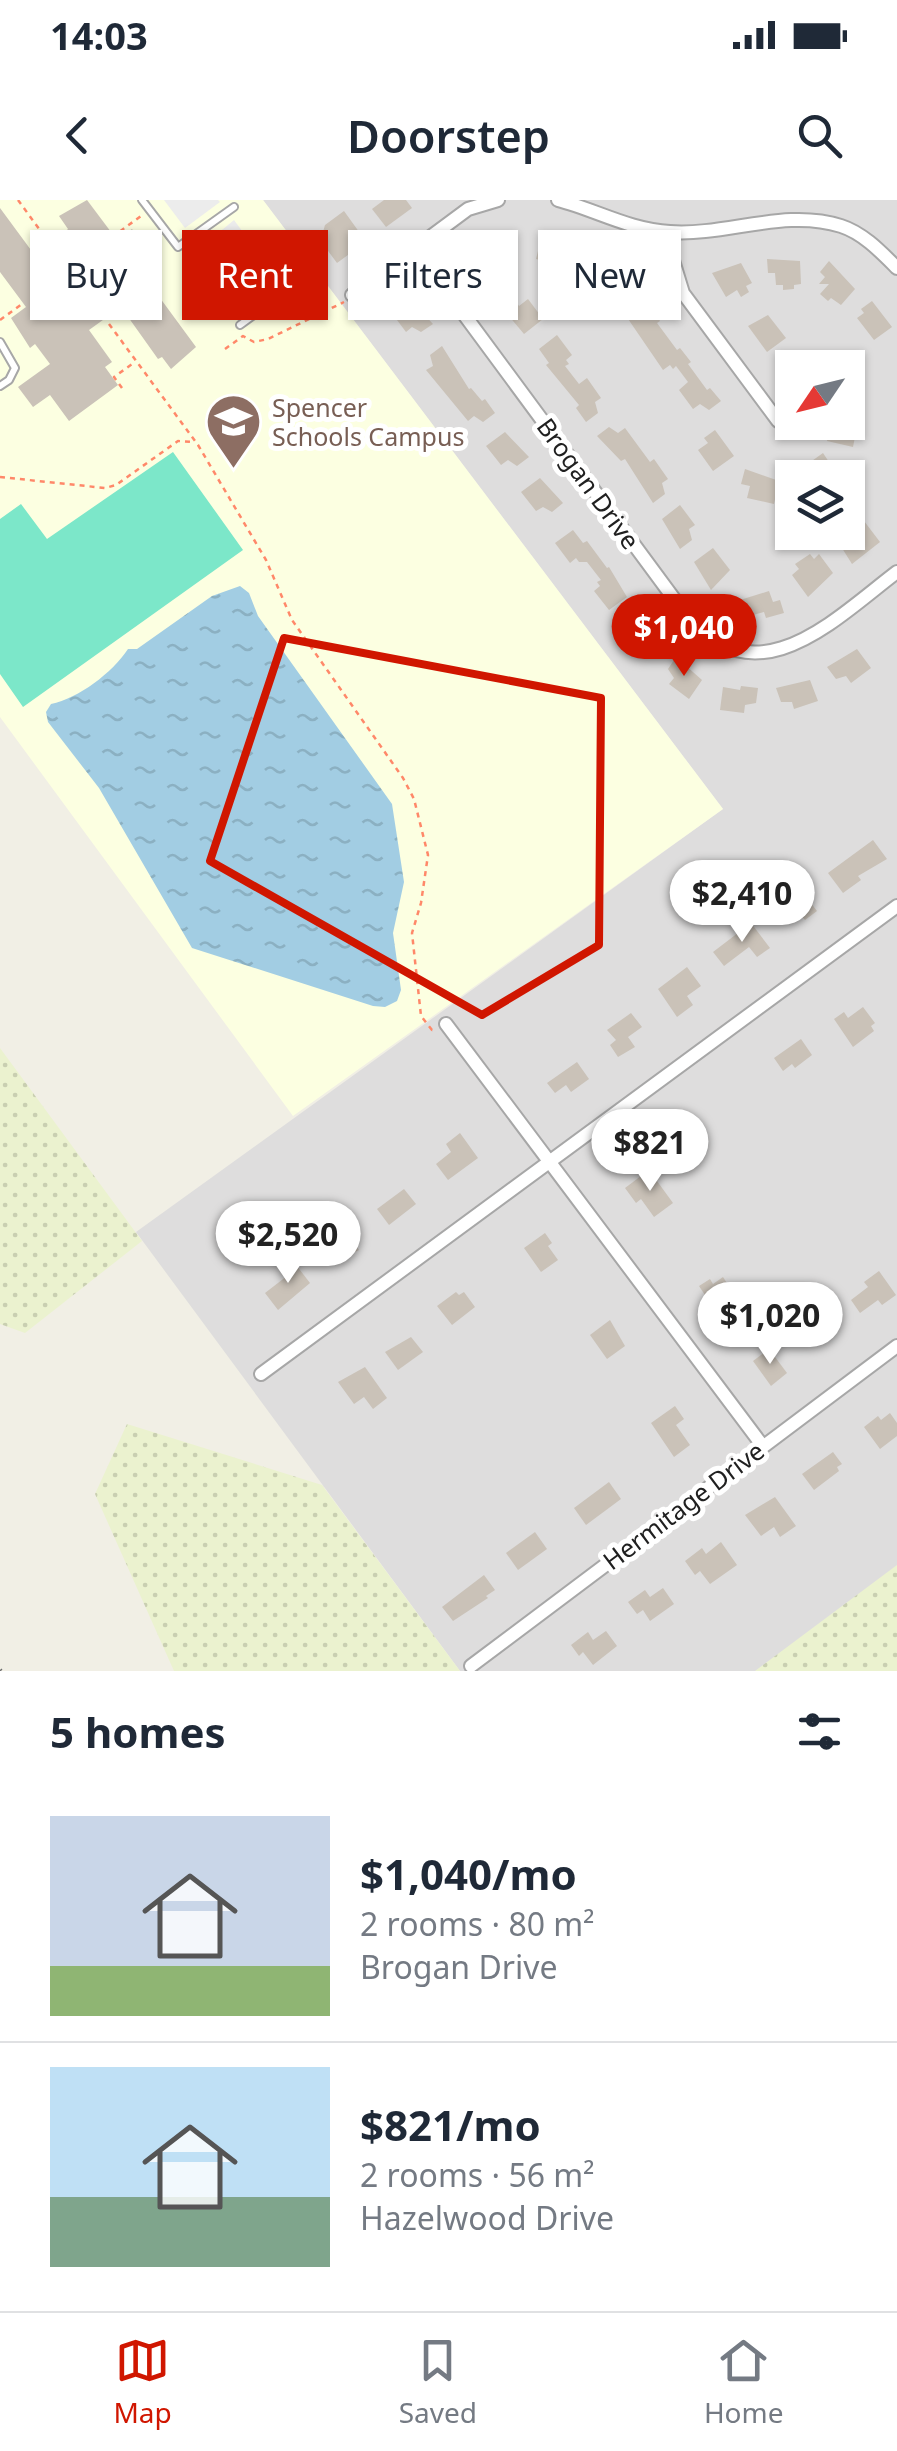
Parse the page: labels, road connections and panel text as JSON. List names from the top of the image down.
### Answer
{
  "streets": {
    "street": ["Brogan Drive", "Hermitage Drive"]
  },
  "places": {
    "school or university": ["Spencer Schools Campus"]
  },
  "north": "bottom left",
  "page": {
    "status": "14:03",
    "header": "Doorstep",
    "chip": [
      "Buy",
      "Rent",
      "Filters",
      "New"
    ],
    "price": [
      "$1,040",
      "$2,410",
      "$821",
      "$2,520",
      "$1,020"
    ],
    "heading": "5 homes",
    "list": [
      {
        "name": "$1,040/mo",
        "note": "2 rooms · 80 m² · Brogan Drive"
      },
      {
        "name": "$821/mo",
        "note": "2 rooms · 56 m² · Hazelwood Drive"
      }
    ],
    "tabs": ["Map", "Saved", "Home"]
  }
}
